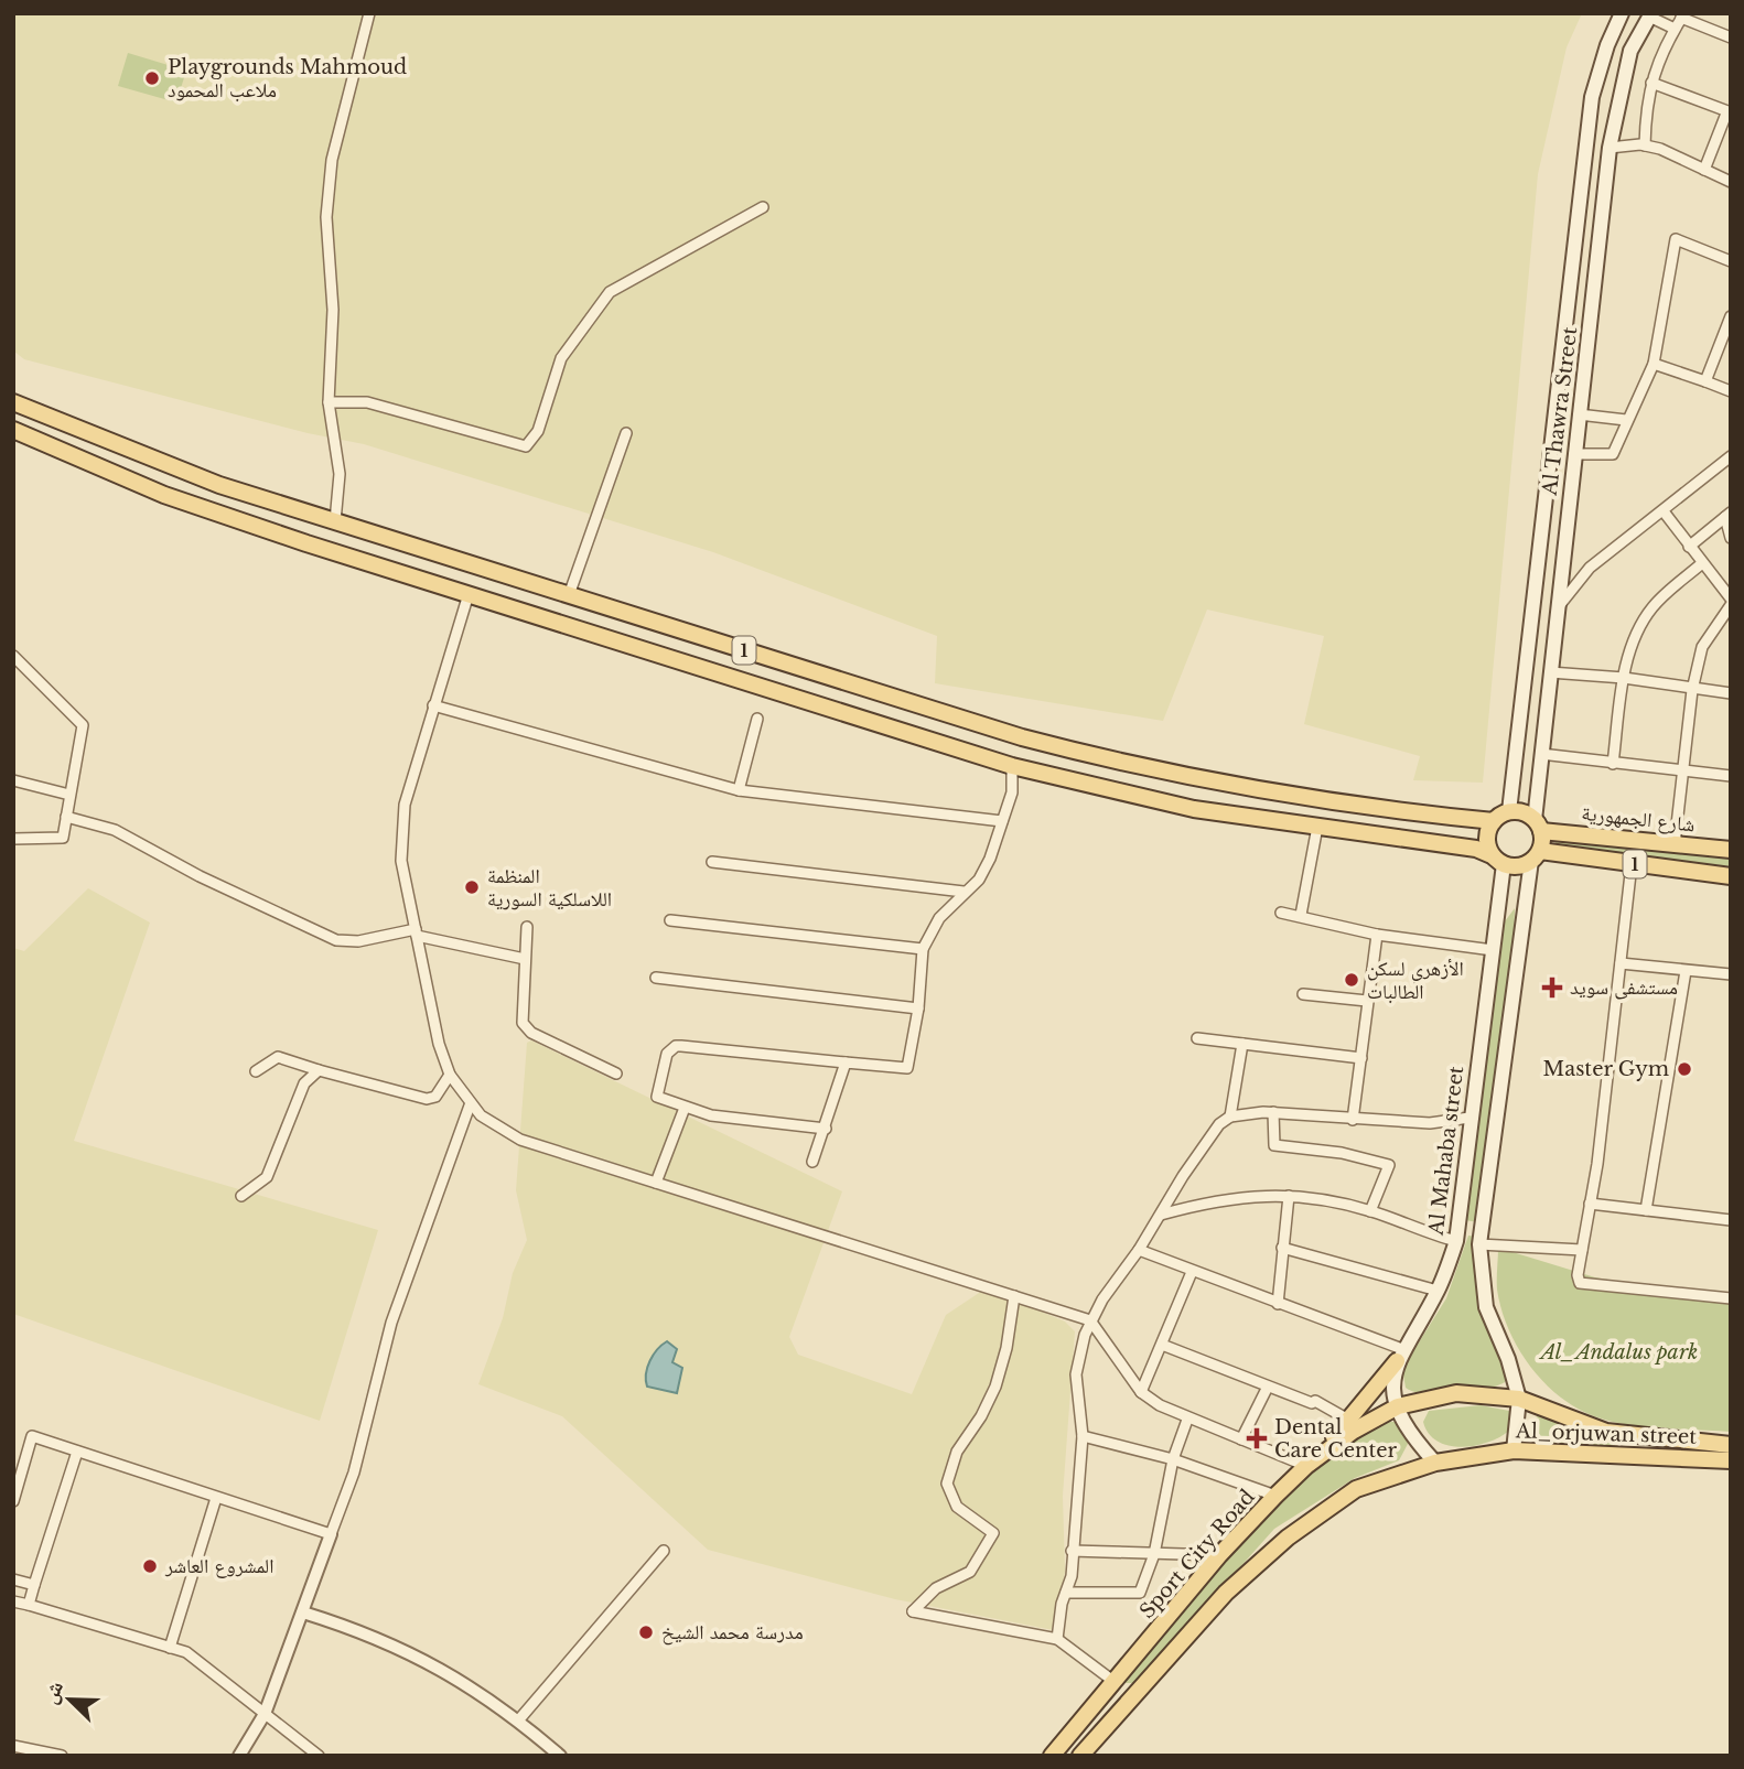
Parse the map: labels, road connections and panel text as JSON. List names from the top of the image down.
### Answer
{
  "streets": {
    "main road": [
      "Al Thawra Street",
      "1",
      "شارع الجمهورية",
      "Al Mahaba street",
      "Al_orjuwan street",
      "Sport City Road"
    ]
  },
  "crossings": [
    ["Al Thawra Street", "1"],
    ["Al Thawra Street", "شارع الجمهورية"],
    ["Al Thawra Street", "Al Mahaba street"],
    ["1", "شارع الجمهورية"],
    ["1", "Al Mahaba street"],
    ["شارع الجمهورية", "Al Mahaba street"],
    ["Al_orjuwan street", "Sport City Road"]
  ],
  "parks": ["Al_Andalus park"],
  "places": {
    "other": [
      "Playgrounds Mahmoud ملاعب المحمود",
      "المنظمة اللاسلكية السورية",
      "الأزهري لسكن الطالبات",
      "Master Gym",
      "المشروع العاشر",
      "مدرسة محمد الشيخ"
    ],
    "health": ["مستشفى سويد", "Dental Care Center"]
  },
  "north": "top left"
}
